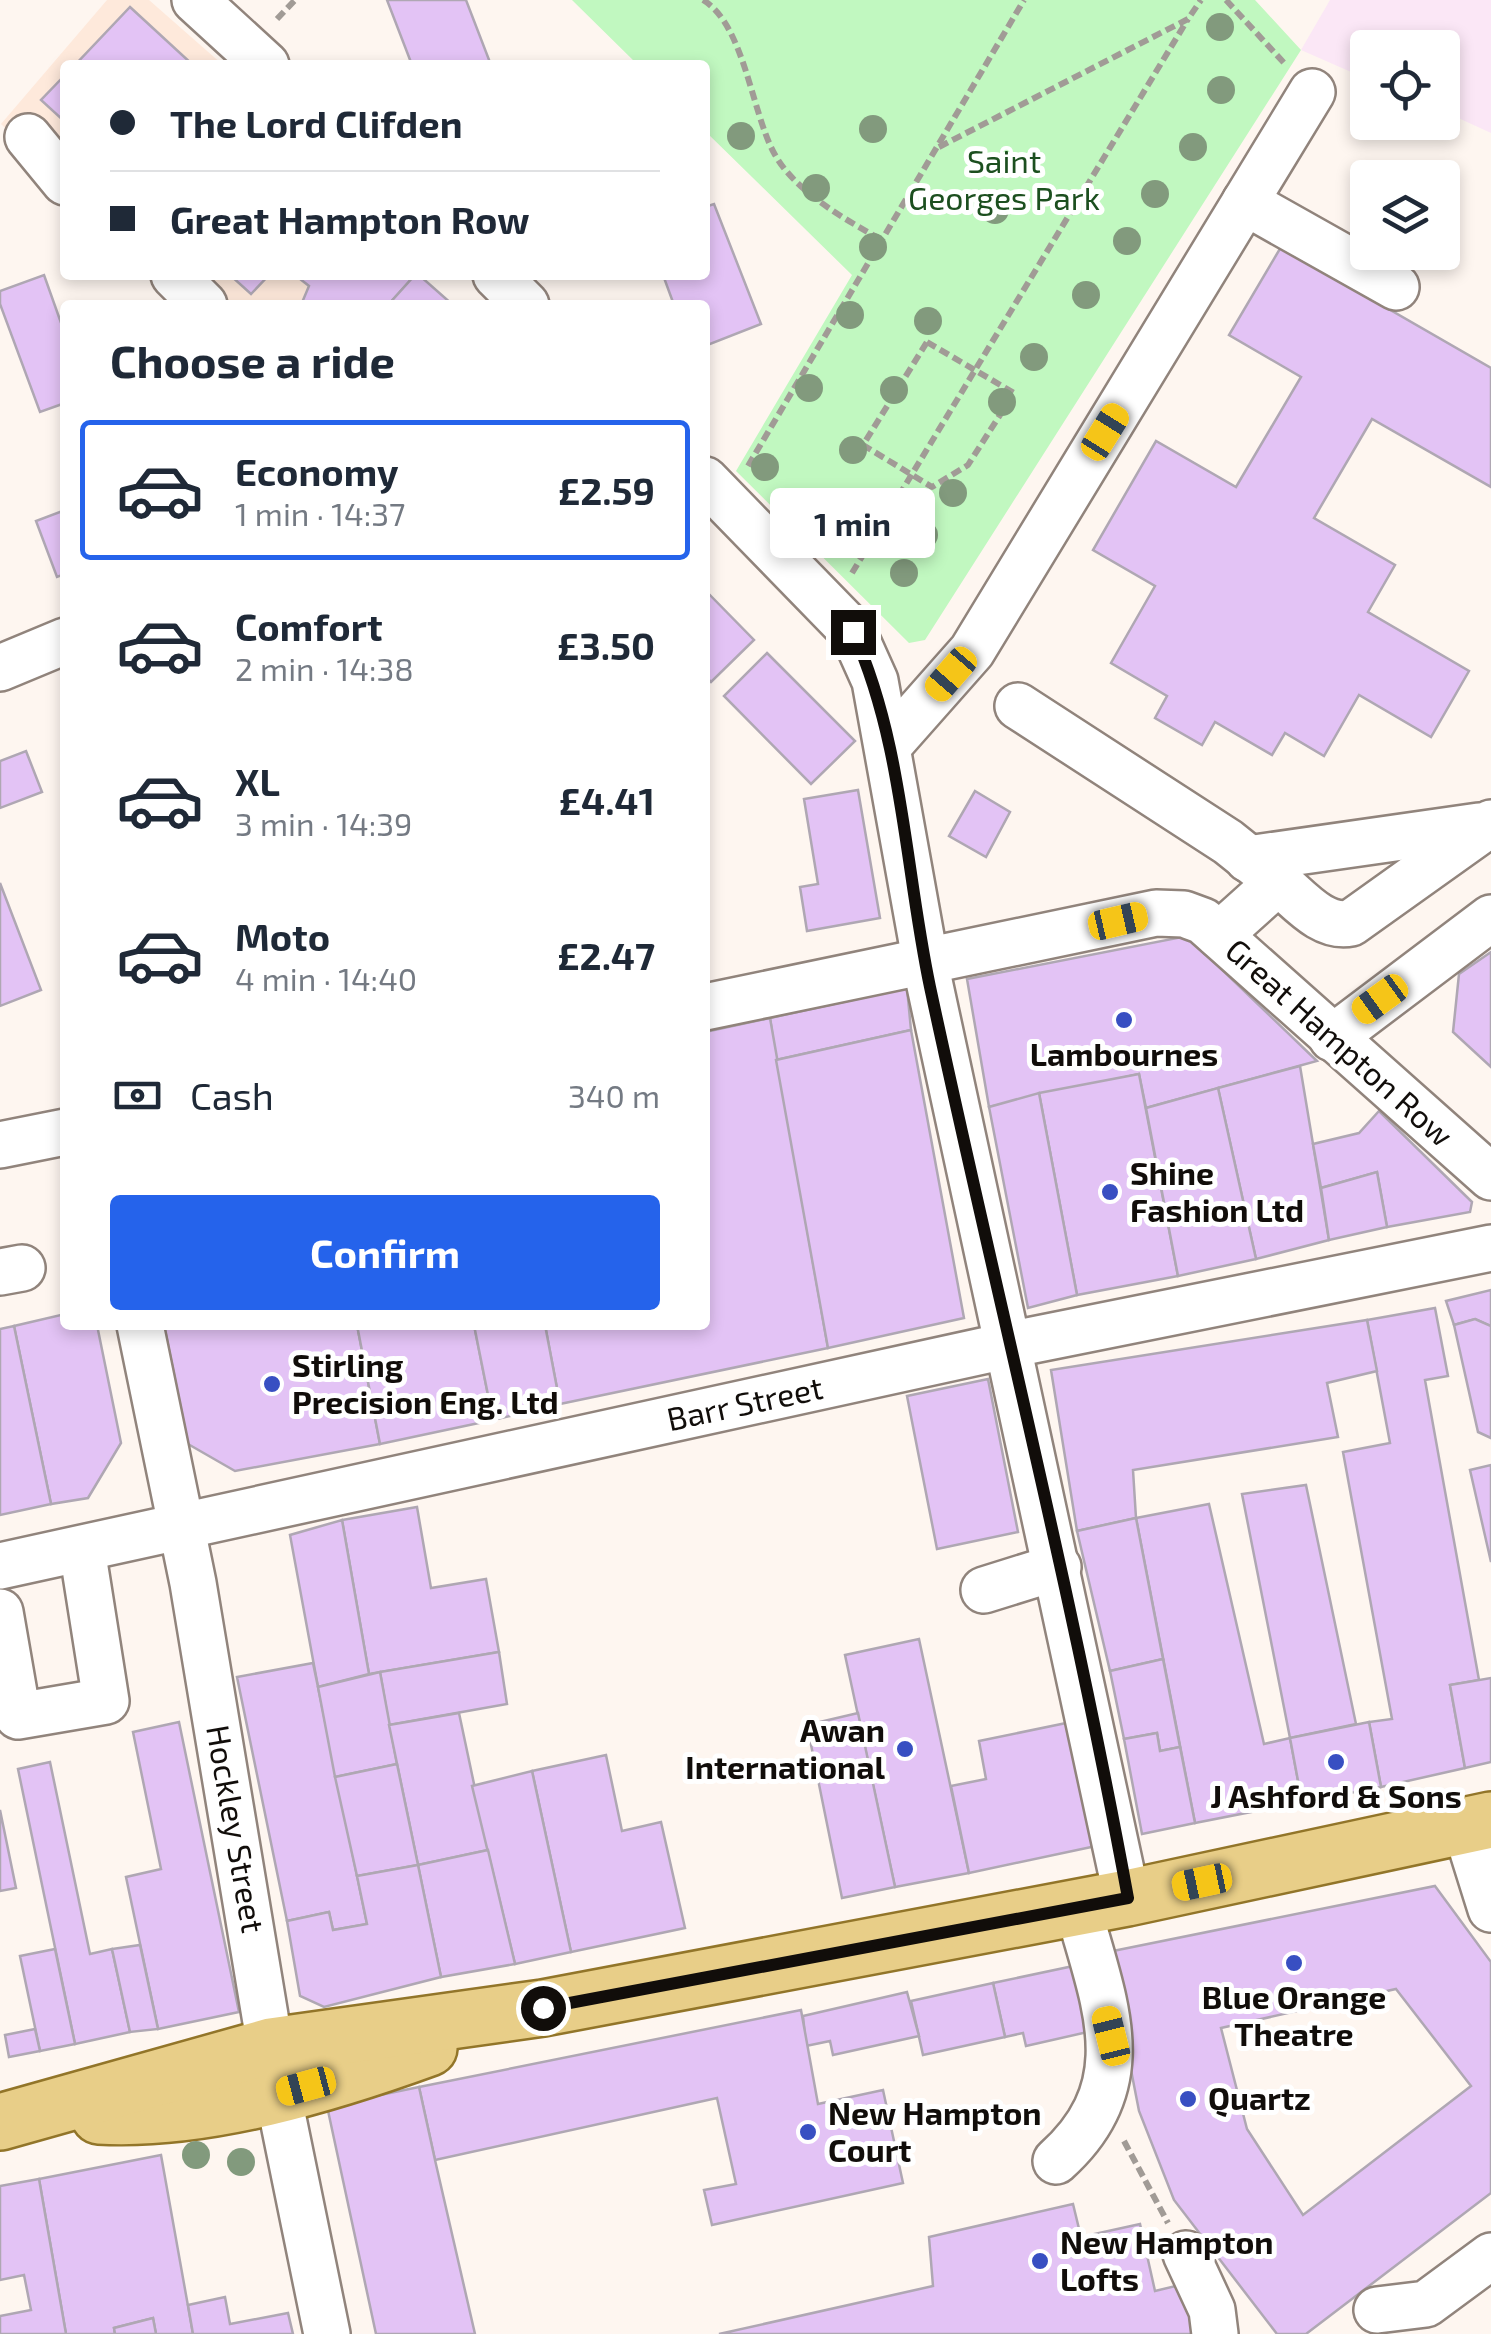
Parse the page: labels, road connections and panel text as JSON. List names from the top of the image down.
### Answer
{
  "streets": {
    "street": ["Great Hampton Row", "Barr Street", "Hockley Street"]
  },
  "crossings": [
    ["Barr Street", "Hockley Street"]
  ],
  "parks": ["Saint Georges Park"],
  "places": [
    "Lambournes",
    "Shine Fashion Ltd",
    "Stirling Precision Eng. Ltd",
    "Awan International",
    "J Ashford & Sons",
    "Blue Orange Theatre",
    "Quartz",
    "New Hampton Court",
    "New Hampton Lofts"
  ],
  "page": {
    "banner": ["The Lord Clifden", "Great Hampton Row"],
    "heading": "Choose a ride",
    "list": [
      {
        "name": "Economy",
        "note": "1 min · 14:37",
        "value": "£2.59"
      },
      {
        "name": "Comfort",
        "note": "2 min · 14:38",
        "value": "£3.50"
      },
      {
        "name": "XL",
        "note": "3 min · 14:39",
        "value": "£4.41"
      },
      {
        "name": "Moto",
        "note": "4 min · 14:40",
        "value": "£2.47"
      }
    ],
    "bubble": "1 min",
    "pay": ["Cash", "340 m"],
    "buttons": "Confirm"
  }
}
